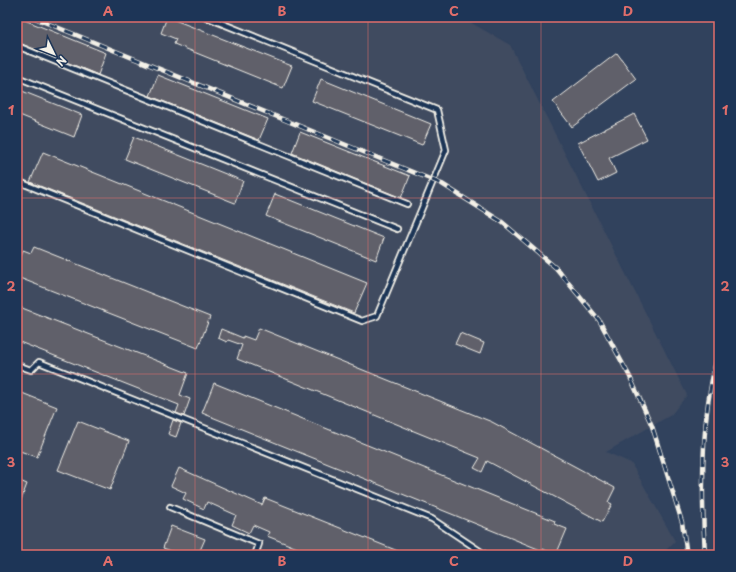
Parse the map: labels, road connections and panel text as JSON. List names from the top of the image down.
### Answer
{
  "north": "bottom right",
  "grid": {
    "columns": [
      "A",
      "B",
      "C",
      "D"
    ],
    "rows": ["1", "2", "3"]
  }
}
